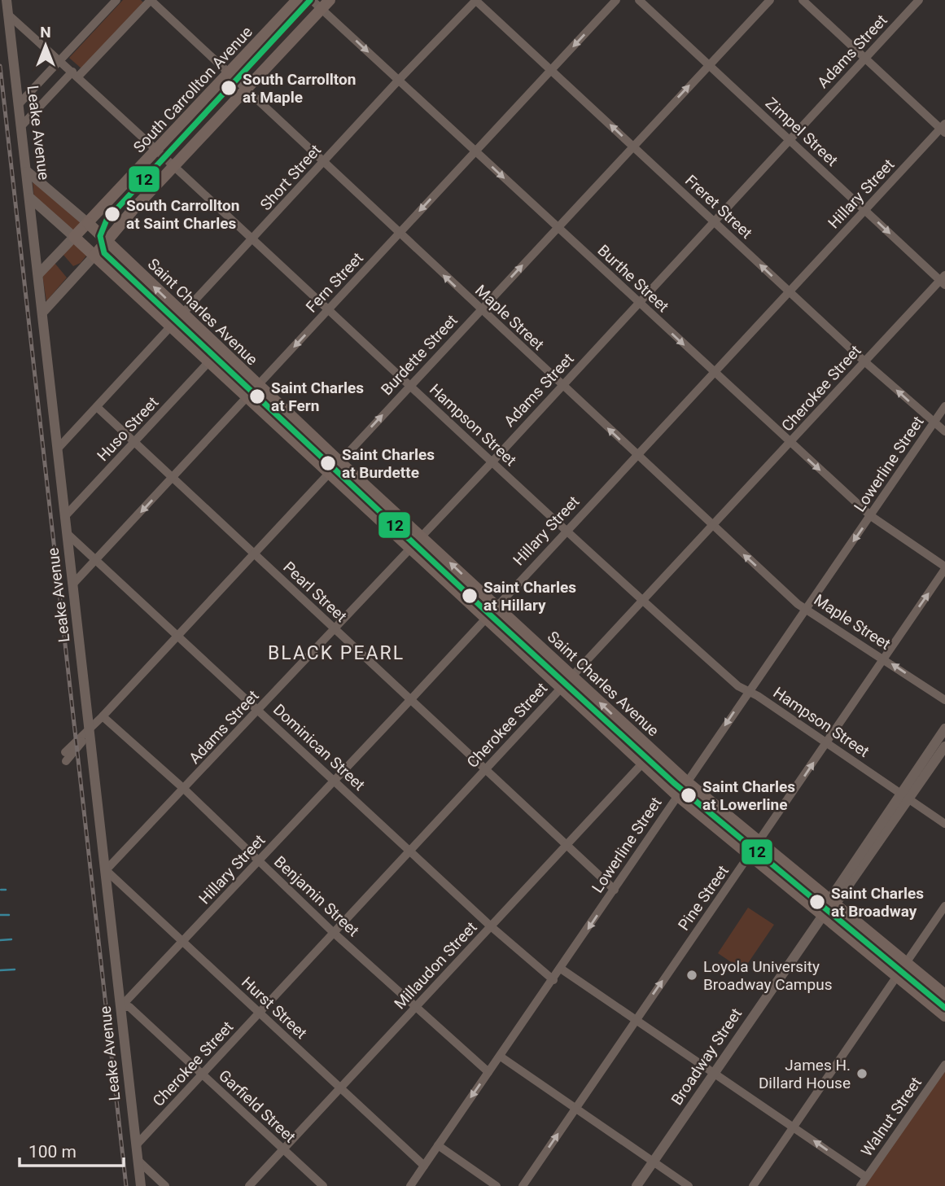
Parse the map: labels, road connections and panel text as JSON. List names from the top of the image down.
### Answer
{
  "streets": {
    "main road": ["South Carrollton Avenue", "Saint Charles Avenue"],
    "street": [
      "Adams Street",
      "Zimpel Street",
      "Leake Avenue",
      "Short Street",
      "Hillary Street",
      "Freret Street",
      "Burthe Street",
      "Fern Street",
      "Maple Street",
      "Burdette Street",
      "Cherokee Street",
      "Hampson Street",
      "Huso Street",
      "Lowerline Street",
      "Pearl Street",
      "Dominican Street",
      "Benjamin Street",
      "Pine Street",
      "Millaudon Street",
      "Hurst Street",
      "Broadway Street",
      "Garfield Street",
      "Walnut Street"
    ]
  },
  "crossings": [
    ["Adams Street", "Zimpel Street"],
    ["Adams Street", "Leake Avenue"],
    ["Adams Street", "Freret Street"],
    ["Adams Street", "Burthe Street"],
    ["Adams Street", "Saint Charles Avenue"],
    ["Adams Street", "Maple Street"],
    ["Adams Street", "Hampson Street"],
    ["Adams Street", "Pearl Street"],
    ["Adams Street", "Dominican Street"],
    ["Adams Street", "Benjamin Street"],
    ["Adams Street", "Hurst Street"],
    ["South Carrollton Avenue", "Leake Avenue"],
    ["South Carrollton Avenue", "Saint Charles Avenue"],
    ["South Carrollton Avenue", "Maple Street"],
    ["South Carrollton Avenue", "Hampson Street"],
    ["Zimpel Street", "Hillary Street"],
    ["Zimpel Street", "Burdette Street"],
    ["Zimpel Street", "Cherokee Street"],
    ["Leake Avenue", "Short Street"],
    ["Leake Avenue", "Hillary Street"],
    ["Leake Avenue", "Fern Street"],
    ["Leake Avenue", "Saint Charles Avenue"],
    ["Leake Avenue", "Burdette Street"],
    ["Leake Avenue", "Cherokee Street"],
    ["Leake Avenue", "Hampson Street"],
    ["Leake Avenue", "Huso Street"],
    ["Leake Avenue", "Dominican Street"],
    ["Leake Avenue", "Hurst Street"],
    ["Leake Avenue", "Garfield Street"],
    ["Short Street", "Freret Street"],
    ["Short Street", "Burthe Street"],
    ["Short Street", "Saint Charles Avenue"],
    ["Short Street", "Maple Street"],
    ["Short Street", "Hampson Street"],
    ["Short Street", "Pearl Street"],
    ["Hillary Street", "Freret Street"],
    ["Hillary Street", "Burthe Street"],
    ["Hillary Street", "Saint Charles Avenue"],
    ["Hillary Street", "Maple Street"],
    ["Hillary Street", "Hampson Street"],
    ["Hillary Street", "Pearl Street"],
    ["Hillary Street", "Dominican Street"],
    ["Hillary Street", "Benjamin Street"],
    ["Hillary Street", "Hurst Street"],
    ["Hillary Street", "Garfield Street"],
    ["Freret Street", "Fern Street"],
    ["Freret Street", "Burdette Street"],
    ["Freret Street", "Cherokee Street"],
    ["Freret Street", "Lowerline Street"],
    ["Burthe Street", "Fern Street"],
    ["Burthe Street", "Burdette Street"],
    ["Burthe Street", "Cherokee Street"],
    ["Burthe Street", "Lowerline Street"],
    ["Burthe Street", "Pine Street"],
    ["Fern Street", "Saint Charles Avenue"],
    ["Fern Street", "Maple Street"],
    ["Fern Street", "Hampson Street"],
    ["Fern Street", "Pearl Street"],
    ["Fern Street", "Dominican Street"],
    ["Saint Charles Avenue", "Burdette Street"],
    ["Saint Charles Avenue", "Cherokee Street"],
    ["Saint Charles Avenue", "Huso Street"],
    ["Saint Charles Avenue", "Lowerline Street"],
    ["Saint Charles Avenue", "Pine Street"],
    ["Saint Charles Avenue", "Millaudon Street"],
    ["Saint Charles Avenue", "Broadway Street"],
    ["Maple Street", "Burdette Street"],
    ["Maple Street", "Cherokee Street"],
    ["Maple Street", "Lowerline Street"],
    ["Maple Street", "Pine Street"],
    ["Burdette Street", "Hampson Street"],
    ["Burdette Street", "Pearl Street"],
    ["Burdette Street", "Dominican Street"],
    ["Burdette Street", "Benjamin Street"],
    ["Cherokee Street", "Hampson Street"],
    ["Cherokee Street", "Pearl Street"],
    ["Cherokee Street", "Dominican Street"],
    ["Cherokee Street", "Benjamin Street"],
    ["Cherokee Street", "Hurst Street"],
    ["Cherokee Street", "Garfield Street"],
    ["Hampson Street", "Lowerline Street"],
    ["Hampson Street", "Pine Street"],
    ["Hampson Street", "Broadway Street"],
    ["Huso Street", "Pearl Street"],
    ["Lowerline Street", "Pearl Street"],
    ["Lowerline Street", "Dominican Street"],
    ["Lowerline Street", "Benjamin Street"],
    ["Lowerline Street", "Hurst Street"],
    ["Pearl Street", "Millaudon Street"],
    ["Dominican Street", "Millaudon Street"],
    ["Benjamin Street", "Millaudon Street"],
    ["Millaudon Street", "Hurst Street"],
    ["Millaudon Street", "Garfield Street"]
  ],
  "one_way": [
    "Freret Street",
    "Burthe Street",
    "Fern Street",
    "Maple Street",
    "Lowerline Street",
    "Pine Street"
  ],
  "districts": ["BLACK PEARL"],
  "places": [
    "South Carrollton at Maple",
    "South Carrollton at Saint Charles",
    "Saint Charles at Fern",
    "Saint Charles at Burdette",
    "Saint Charles at Hillary",
    "Saint Charles at Lowerline",
    "Saint Charles at Broadway",
    "Loyola University Broadway Campus",
    "James H. Dillard House"
  ],
  "lines": ["transit line 12"],
  "scale_bar": "100 m",
  "north": "top"
}
